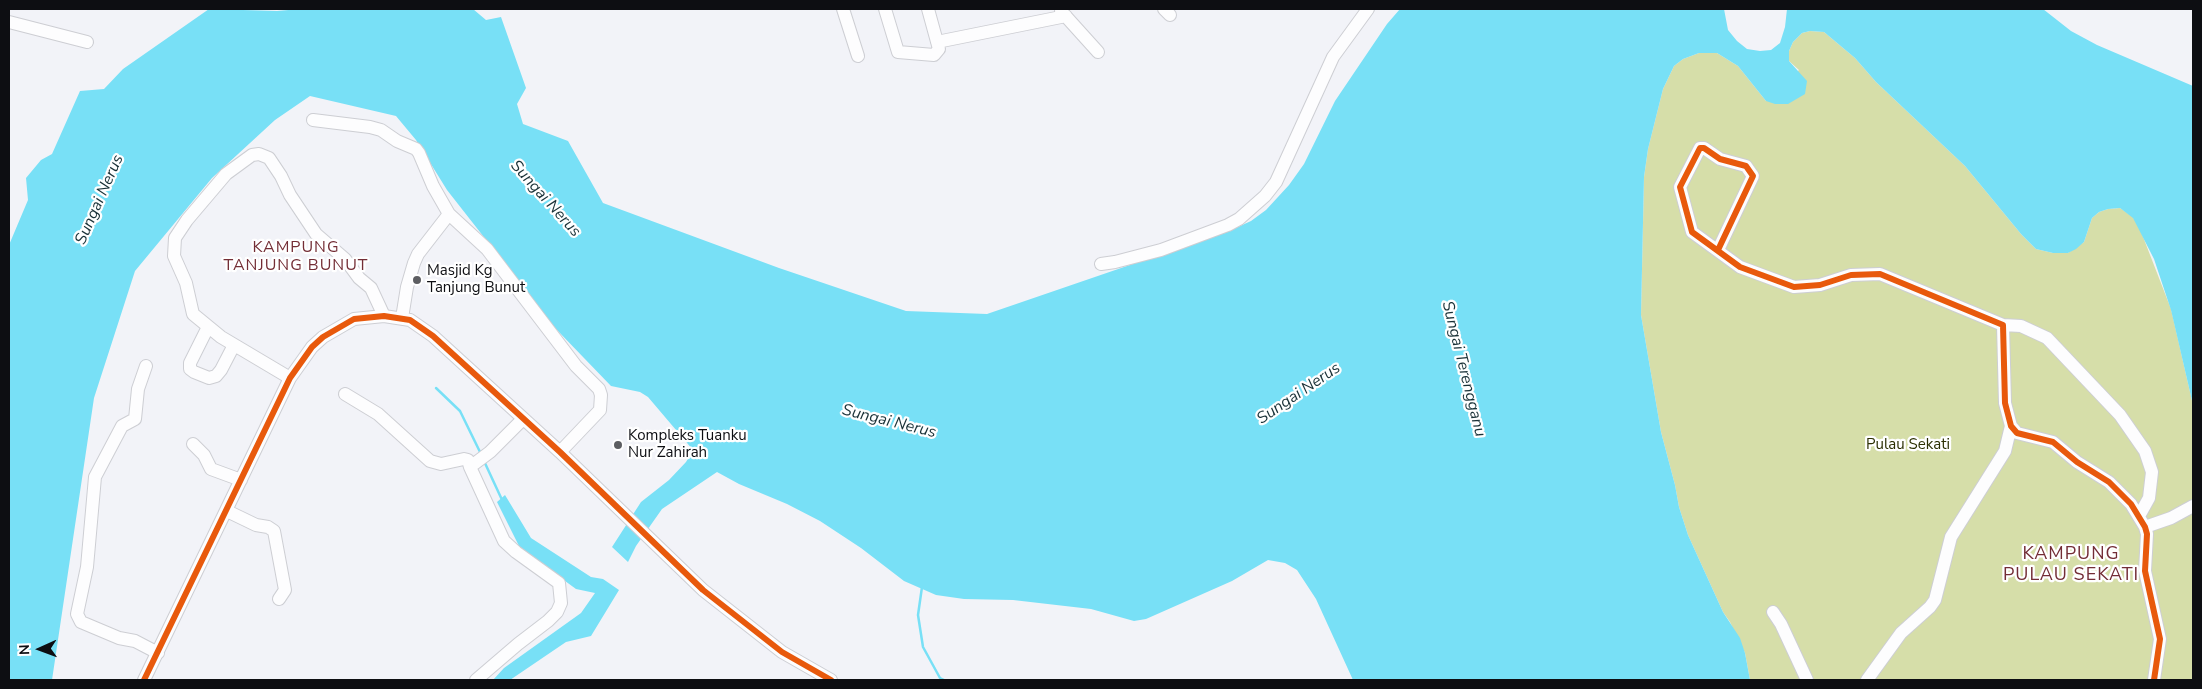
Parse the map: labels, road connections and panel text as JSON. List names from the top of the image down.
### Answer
{
  "districts": ["KAMPUNG TANJUNG BUNUT", "KAMPUNG PULAU SEKATI"],
  "water": ["Sungai Nerus", "Sungai Terengganu"],
  "parks": ["Pulau Sekati"],
  "places": ["Masjid Kg Tanjung Bunut", "Kompleks Tuanku Nur Zahirah"],
  "north": "left"
}
